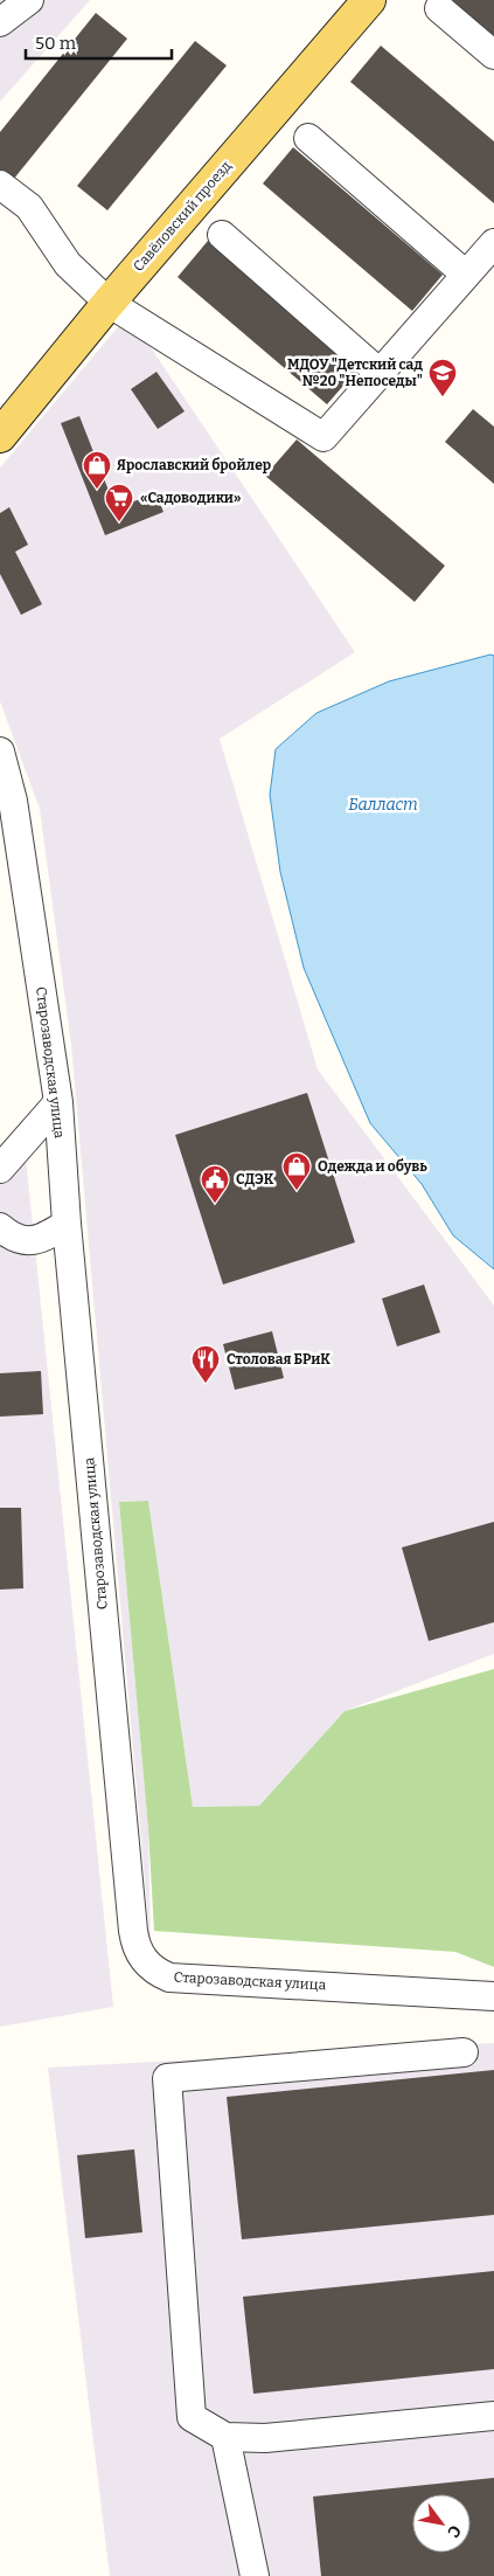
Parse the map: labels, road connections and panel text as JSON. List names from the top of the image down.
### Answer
{
  "streets": {
    "main road": ["Савёловский проезд"],
    "street": ["Старозаводская улица"]
  },
  "water": ["Балласт"],
  "places": {
    "school or university": ["МДОУ \"Детский сад №20 \"Непоседы\""],
    "shop": ["Ярославский бройлер", "Одежда и обувь"],
    "supermarket": ["«Садоводики»"],
    "public building": ["СДЭК"],
    "restaurant": ["Столовая БРиК"]
  },
  "scale_bar": "50 m",
  "north": "bottom right"
}
